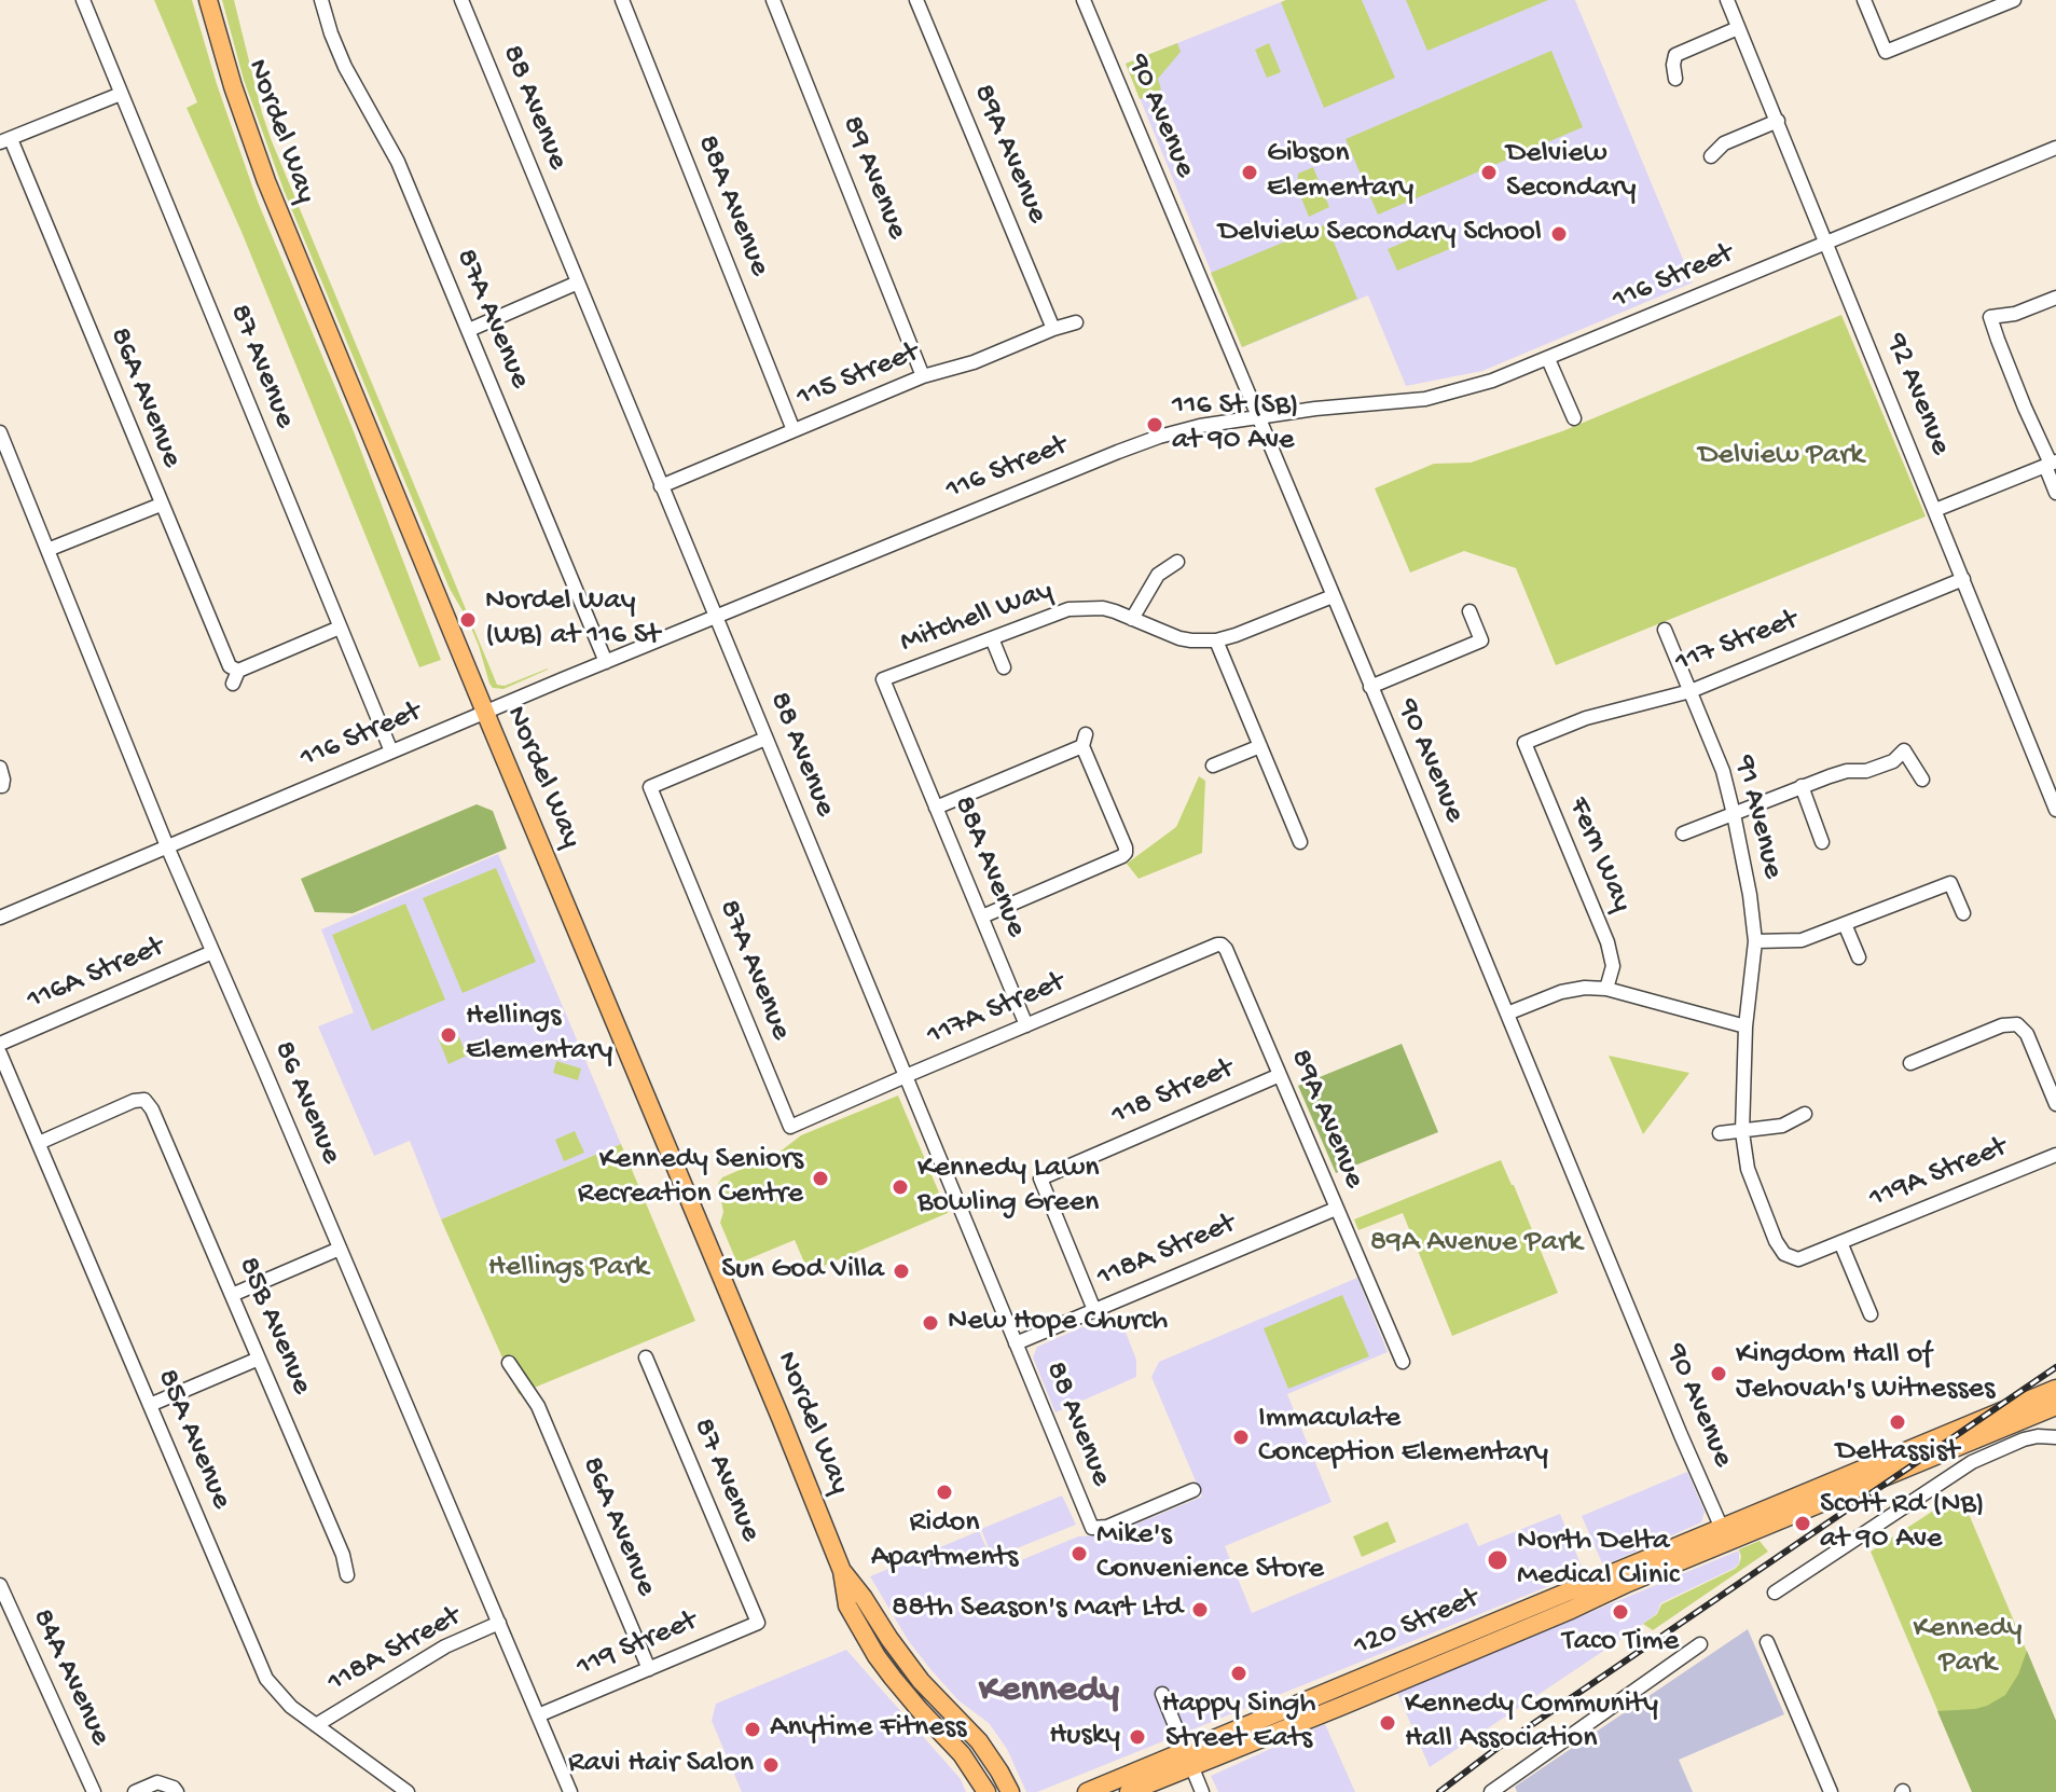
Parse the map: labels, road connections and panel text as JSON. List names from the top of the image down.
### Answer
{
  "streets": {
    "main road": ["Nordel Way", "120 Street"],
    "street": [
      "88 Avenue",
      "90 Avenue",
      "89A Avenue",
      "89 Avenue",
      "88A Avenue",
      "116 Street",
      "87A Avenue",
      "87 Avenue",
      "115 Street",
      "92 Avenue",
      "86A Avenue",
      "Mitchell Way",
      "117 Street",
      "91 Avenue",
      "Fern Way",
      "116A Street",
      "117A Street",
      "118 Street",
      "86 Avenue",
      "119A Street",
      "118A Street",
      "85B Avenue",
      "85A Avenue",
      "119 Street",
      "84A Avenue"
    ]
  },
  "crossings": [
    ["88 Avenue", "116 Street"],
    ["88 Avenue", "87A Avenue"],
    ["88 Avenue", "115 Street"],
    ["88 Avenue", "117A Street"],
    ["88 Avenue", "118A Street"],
    ["90 Avenue", "116 Street"],
    ["90 Avenue", "Mitchell Way"],
    ["90 Avenue", "120 Street"],
    ["Nordel Way", "116 Street"],
    ["89A Avenue", "115 Street"],
    ["89A Avenue", "117A Street"],
    ["89A Avenue", "118 Street"],
    ["89A Avenue", "118A Street"],
    ["89 Avenue", "115 Street"],
    ["88A Avenue", "115 Street"],
    ["88A Avenue", "Mitchell Way"],
    ["88A Avenue", "117A Street"],
    ["116 Street", "87A Avenue"],
    ["116 Street", "87 Avenue"],
    ["116 Street", "92 Avenue"],
    ["116 Street", "86 Avenue"],
    ["87A Avenue", "117A Street"],
    ["87 Avenue", "86A Avenue"],
    ["87 Avenue", "119 Street"],
    ["92 Avenue", "117 Street"],
    ["86A Avenue", "119 Street"],
    ["117 Street", "91 Avenue"],
    ["117 Street", "Fern Way"],
    ["91 Avenue", "119A Street"],
    ["116A Street", "86 Avenue"],
    ["118 Street", "118A Street"],
    ["86 Avenue", "118A Street"],
    ["86 Avenue", "119 Street"],
    ["118A Street", "85A Avenue"],
    ["85B Avenue", "85A Avenue"]
  ],
  "districts": ["Kennedy"],
  "parks": [
    "Delview Park",
    "89A Avenue Park",
    "Hellings Park",
    "Kennedy Park"
  ],
  "places": [
    "Gibson Elementary",
    "Delview Secondary",
    "Delview Secondary School",
    "116 St (SB) at 90 Ave",
    "Nordel Way (WB) at 116 St",
    "Hellings Elementary",
    "Kennedy Seniors Recreation Centre",
    "Kennedy Lawn Bowling Green",
    "Sun God Villa",
    "New Hope Church",
    "Kingdom Hall of Jehovah's Witnesses",
    "Deltassist",
    "Immaculate Conception Elementary",
    "Ridon Apartments",
    "Scott Rd (NB) at 90 Ave",
    "Mike's Convenience Store",
    "North Delta Medical Clinic",
    "88th Season's Mart Ltd",
    "Taco Time",
    "Happy Singh Street Eats",
    "Kennedy Community Hall Association",
    "Anytime Fitness",
    "Husky",
    "Ravi Hair Salon"
  ]
}
